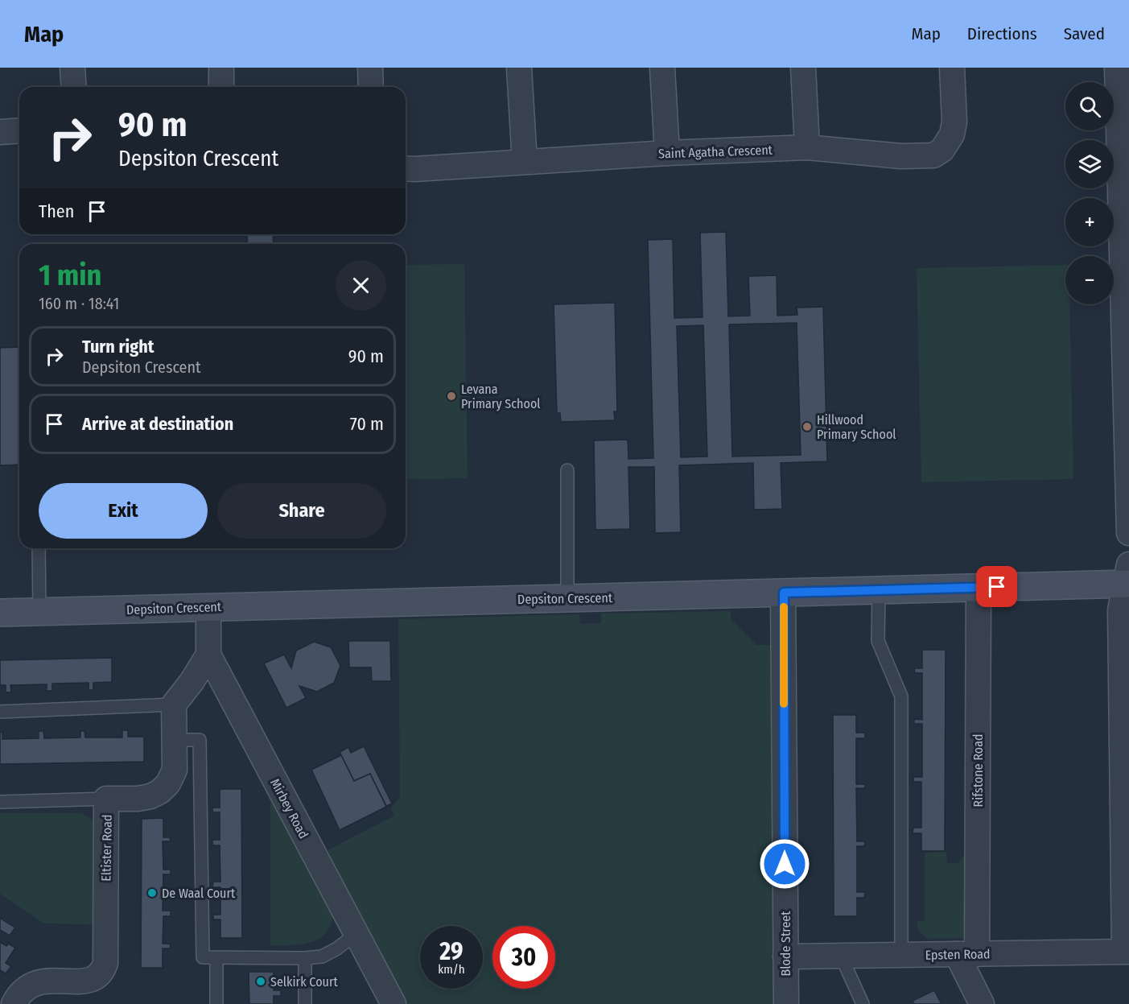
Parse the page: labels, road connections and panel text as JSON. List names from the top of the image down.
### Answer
{
  "streets": {
    "street": [
      "Saint Agatha Crescent",
      "Depsiton Crescent",
      "Rifstone Road",
      "Mirbey Road",
      "Eltister Road",
      "Blode Street",
      "Epsten Road"
    ]
  },
  "crossings": [
    ["Depsiton Crescent", "Rifstone Road"],
    ["Depsiton Crescent", "Mirbey Road"],
    ["Depsiton Crescent", "Blode Street"],
    ["Rifstone Road", "Epsten Road"],
    ["Blode Street", "Epsten Road"]
  ],
  "places": [
    "Levana Primary School",
    "Hillwood Primary School",
    "De Waal Court",
    "Selkirk Court"
  ],
  "page": {
    "header": "Map",
    "nav": ["Map", "Directions", "Saved"],
    "map_buttons": ["+", "−"],
    "turn": ["90 m", "Depsiton Crescent"],
    "then": "Then",
    "heading": ["1 min", "160 m · 18:41"],
    "list": [
      {
        "name": "Turn right",
        "note": "Depsiton Crescent",
        "value": "90 m"
      },
      {
        "name": "Arrive at destination",
        "value": "70 m"
      }
    ],
    "buttons": ["Exit", "Share"],
    "speed": "29 km/h",
    "limit": "30"
  }
}
